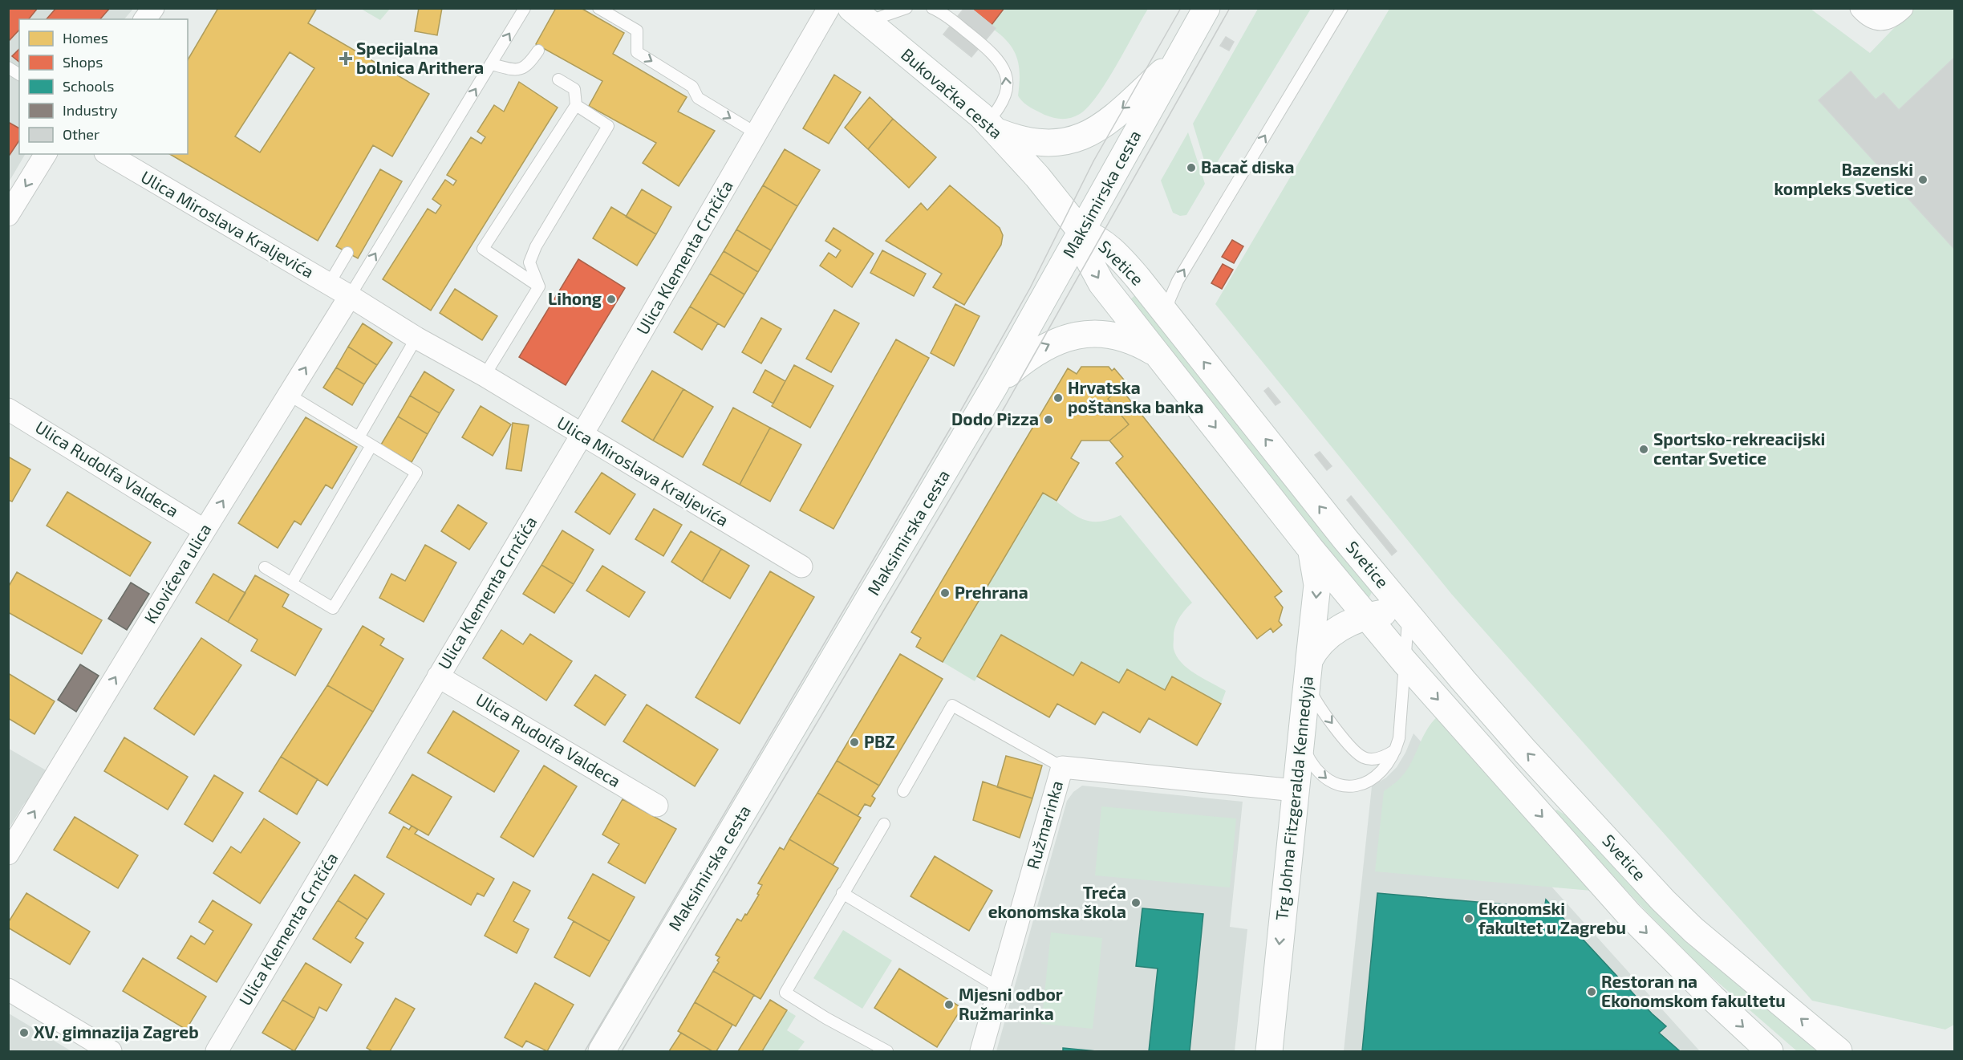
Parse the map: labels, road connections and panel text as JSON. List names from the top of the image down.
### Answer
{
  "streets": {
    "main road": [
      "Bukovačka cesta",
      "Maksimirska cesta",
      "Svetice",
      "Trg Johna Fitzgeralda Kennedyja"
    ],
    "street": [
      "Ulica Miroslava Kraljevića",
      "Ulica Klementa Crnčića",
      "Ulica Rudolfa Valdeca",
      "Klovićeva ulica",
      "Ružmarinka"
    ]
  },
  "crossings": [
    ["Bukovačka cesta", "Maksimirska cesta"],
    ["Bukovačka cesta", "Svetice"],
    ["Maksimirska cesta", "Svetice"],
    ["Ulica Miroslava Kraljevića", "Ulica Klementa Crnčića"],
    ["Ulica Miroslava Kraljevića", "Klovićeva ulica"],
    ["Ulica Klementa Crnčića", "Ulica Rudolfa Valdeca"],
    ["Svetice", "Trg Johna Fitzgeralda Kennedyja"],
    ["Ulica Rudolfa Valdeca", "Klovićeva ulica"],
    ["Trg Johna Fitzgeralda Kennedyja", "Ružmarinka"]
  ],
  "one_way": ["Klovićeva ulica", "Trg Johna Fitzgeralda Kennedyja"],
  "places": {
    "health": ["Specijalna bolnica Arithera"],
    "other": [
      "Bacač diska",
      "Bazenski kompleks Svetice",
      "Lihong",
      "Hrvatska poštanska banka",
      "Dodo Pizza",
      "Sportsko-rekreacijski centar Svetice",
      "Prehrana",
      "PBZ",
      "Treća ekonomska škola",
      "Ekonomski fakultet u Zagrebu",
      "Restoran na Ekonomskom fakultetu",
      "Mjesni odbor Ružmarinka",
      "XV. gimnazija Zagreb"
    ]
  },
  "legend": [
    "Homes",
    "Shops",
    "Schools",
    "Industry",
    "Other"
  ]
}
